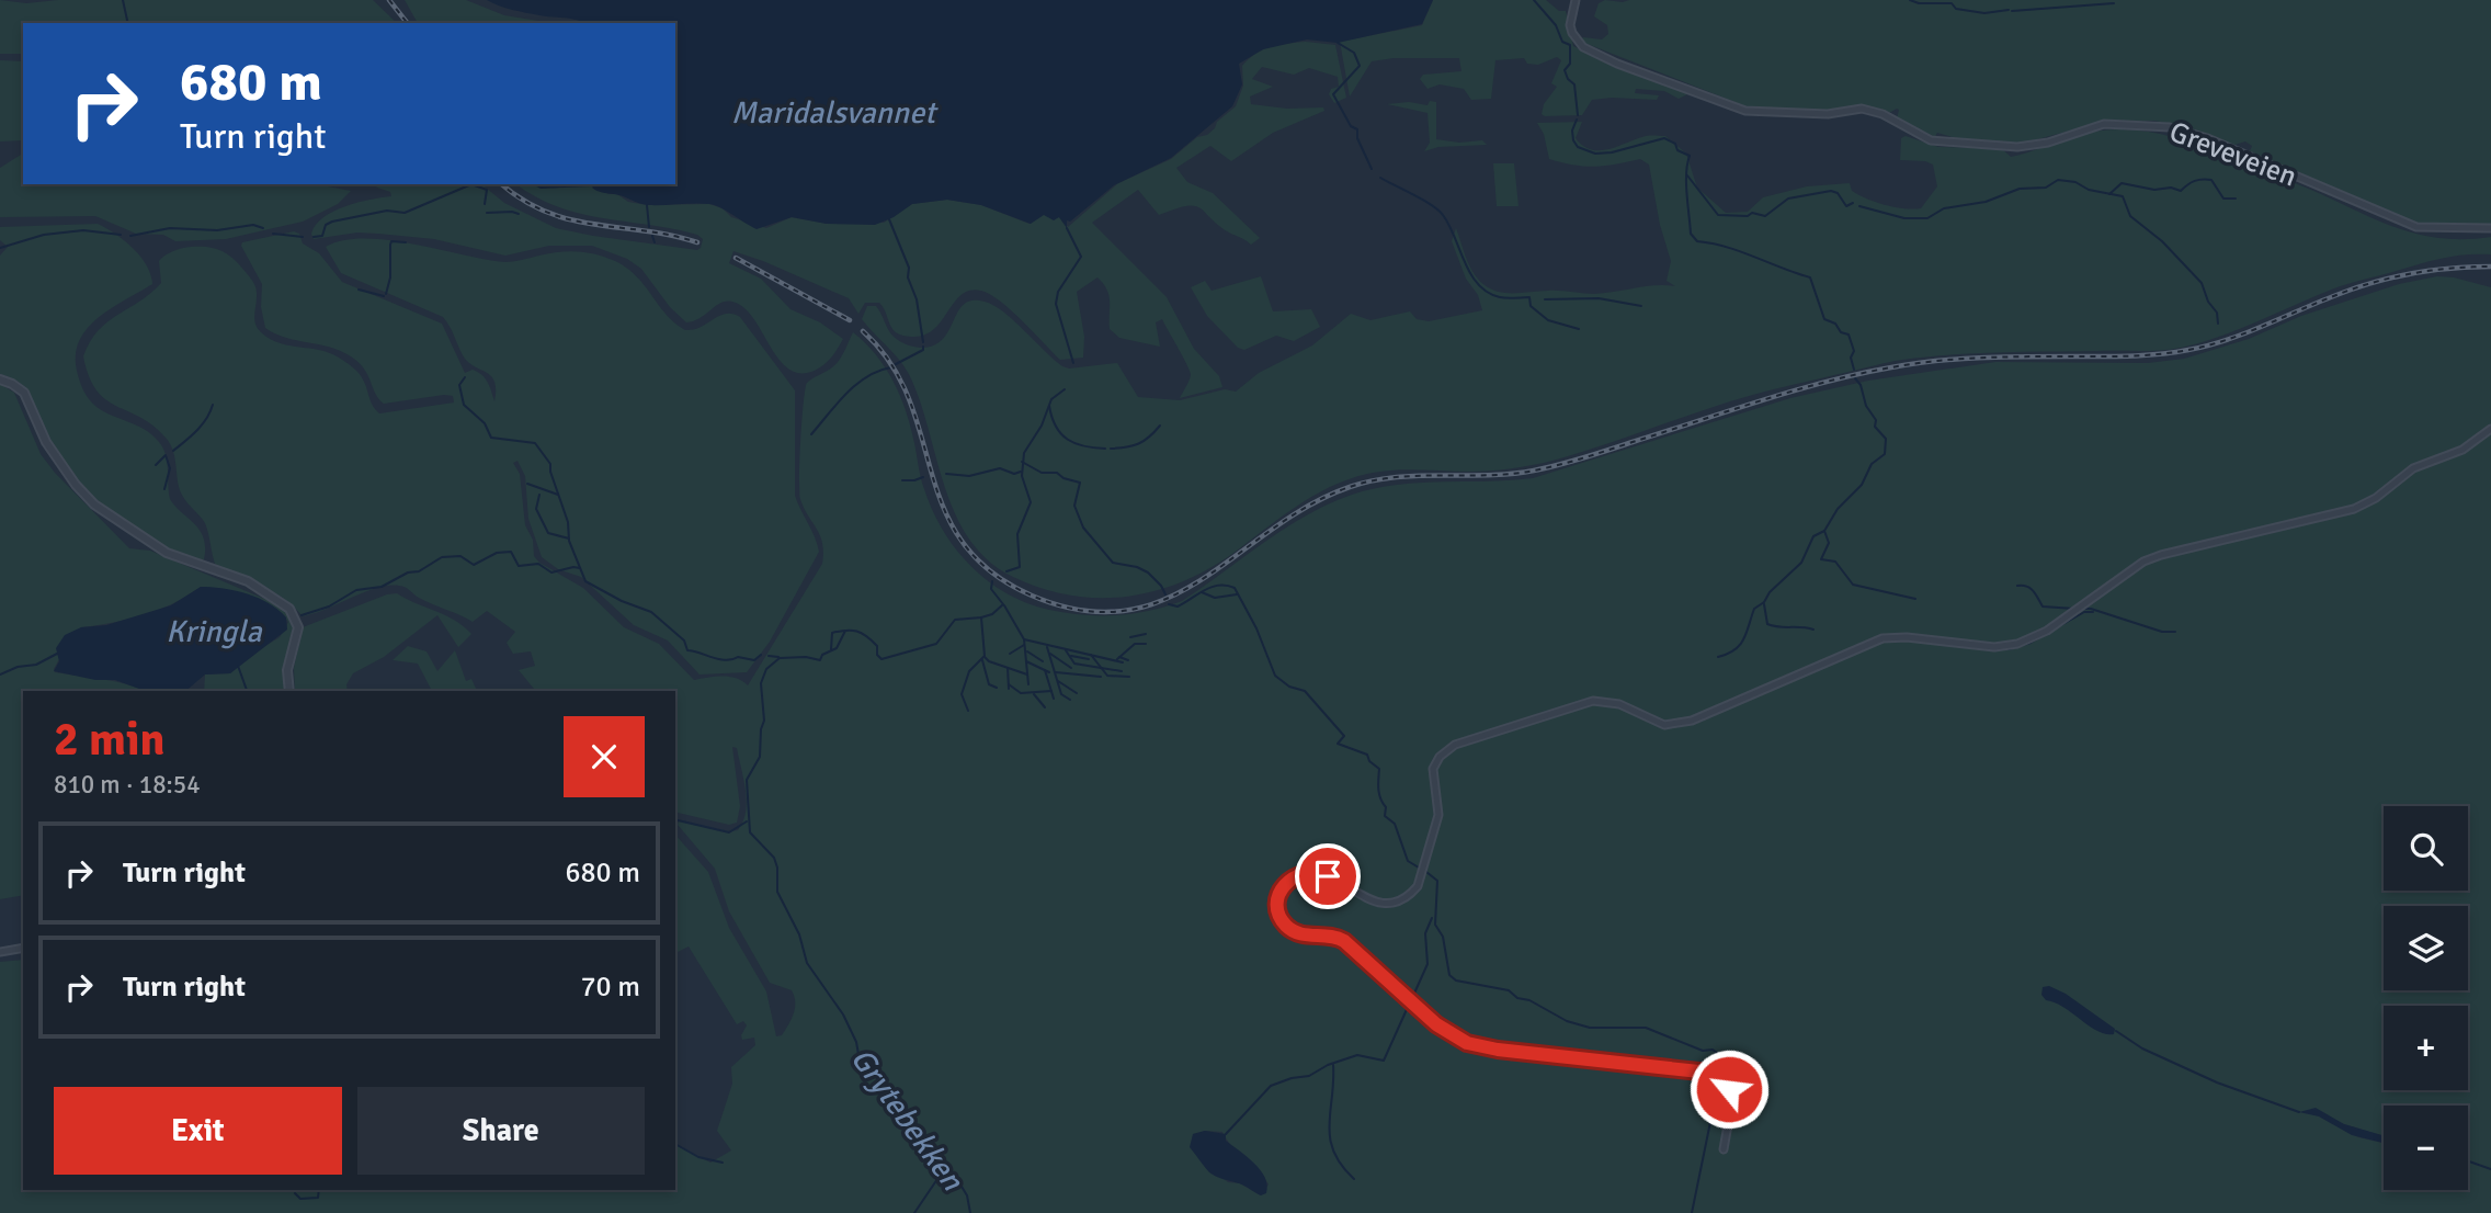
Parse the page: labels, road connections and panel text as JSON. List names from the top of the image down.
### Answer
{
  "streets": {
    "street": ["Greveveien"]
  },
  "water": ["Maridalsvannet", "Kringla", "Grytebekken"],
  "page": {
    "turn": ["680 m", "Turn right"],
    "heading": ["2 min", "810 m · 18:54"],
    "map_buttons": ["+", "−"],
    "list": [
      {
        "name": "Turn right",
        "value": "680 m"
      },
      {
        "name": "Turn right",
        "value": "70 m"
      }
    ],
    "buttons": ["Exit", "Share"]
  }
}
